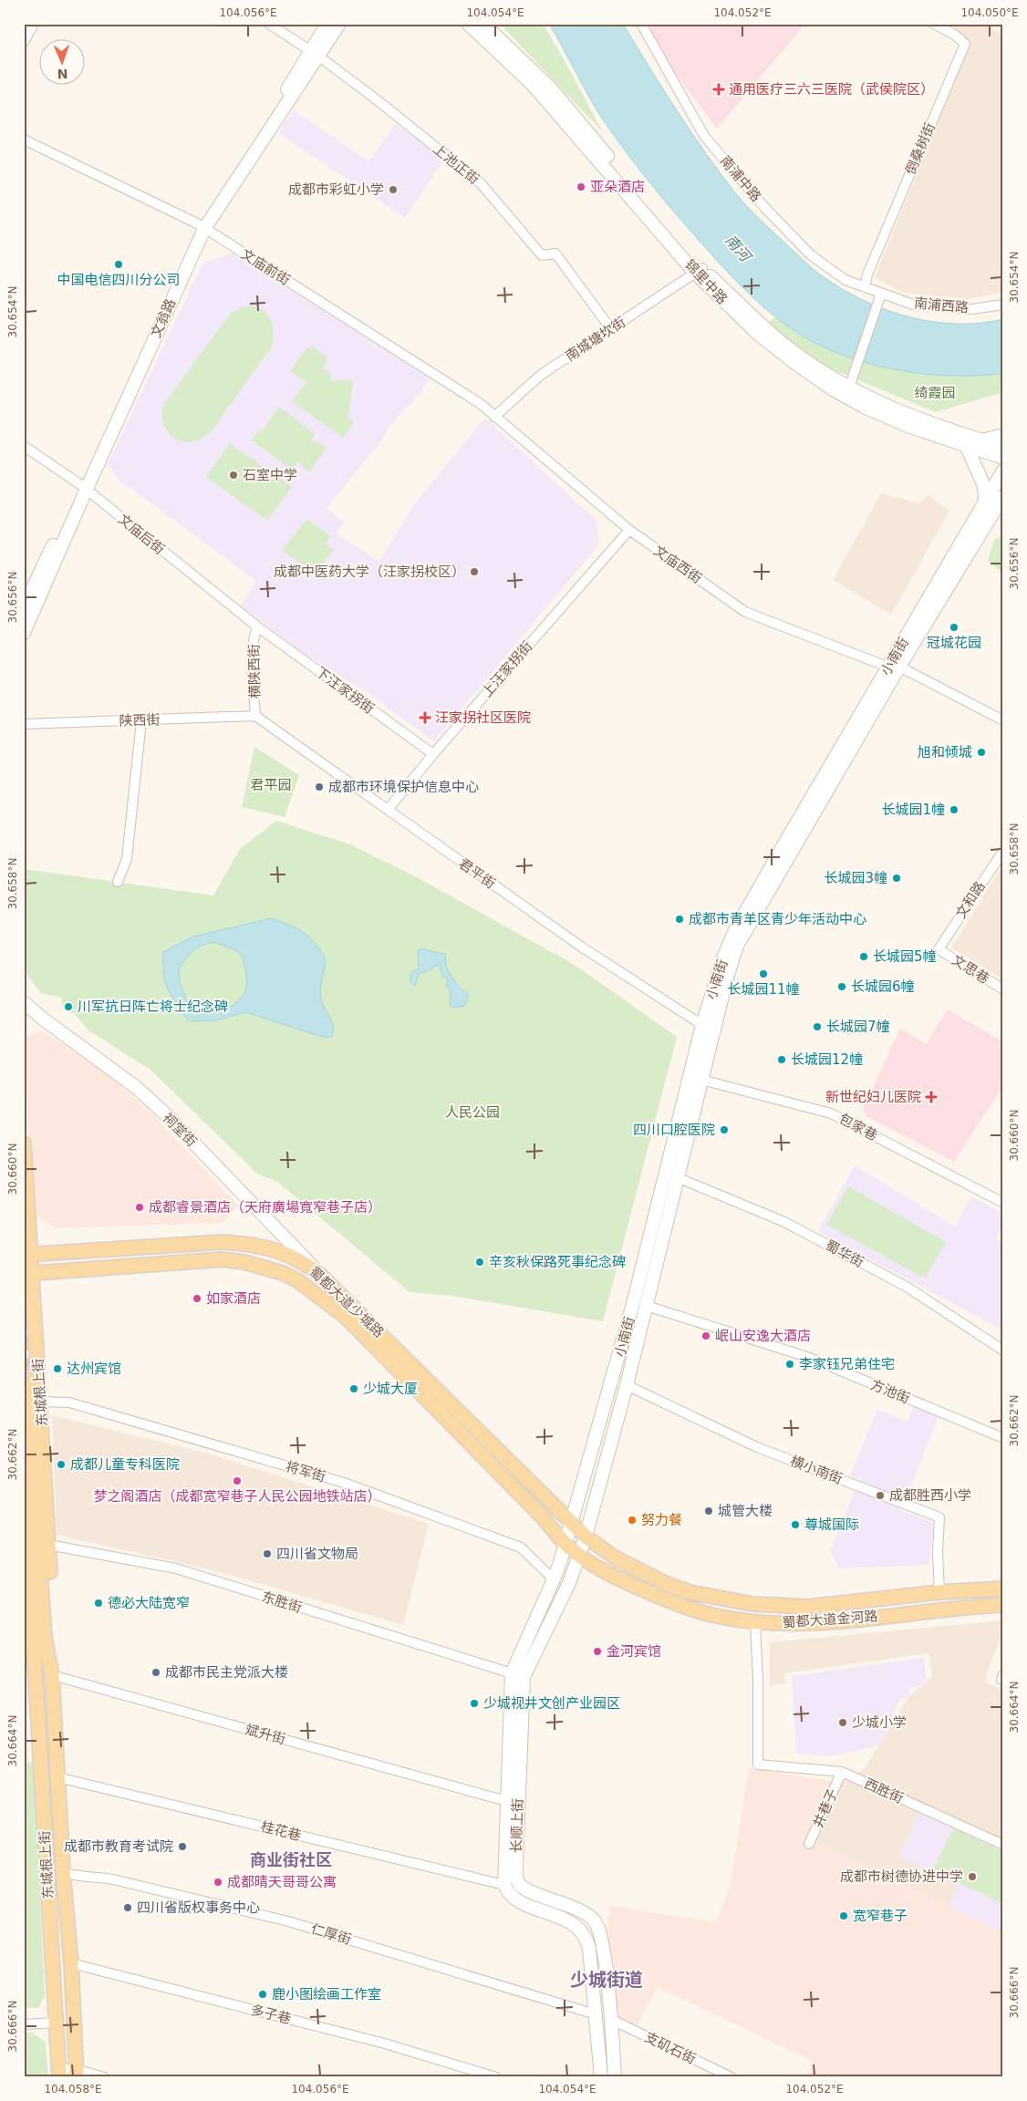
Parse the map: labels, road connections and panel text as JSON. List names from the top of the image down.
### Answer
{
  "streets": {
    "main road": [
      "锦里中路",
      "文翁路",
      "小南街",
      "祠堂街",
      "蜀都大道少城路",
      "东城根上街",
      "蜀都大道金河路",
      "长顺上街"
    ],
    "street": [
      "倒桑树街",
      "上池正街",
      "南浦中路",
      "文庙前街",
      "南浦西路",
      "南城塘坎街",
      "文庙后街",
      "文庙西街",
      "上汪家拐街",
      "横陕西街",
      "下汪家拐街",
      "陕西街",
      "君平街",
      "文和路",
      "文思巷",
      "包家巷",
      "蜀华街",
      "方池街",
      "横小南街",
      "将军街",
      "东胜街",
      "斌升街",
      "西胜街",
      "井巷子",
      "桂花巷",
      "仁厚街",
      "多子巷",
      "支矶石街"
    ]
  },
  "crossings": [
    ["倒桑树街", "南浦中路"],
    ["上池正街", "文翁路"],
    ["上池正街", "南城塘坎街"],
    ["南浦中路", "南浦西路"],
    ["文庙前街", "文翁路"],
    ["文庙前街", "南城塘坎街"],
    ["文庙前街", "文庙西街"],
    ["锦里中路", "南城塘坎街"],
    ["文翁路", "文庙后街"],
    ["南城塘坎街", "文庙西街"],
    ["文庙后街", "横陕西街"],
    ["文庙后街", "下汪家拐街"],
    ["文庙西街", "小南街"],
    ["文庙西街", "上汪家拐街"],
    ["小南街", "君平街"],
    ["小南街", "包家巷"],
    ["小南街", "蜀华街"],
    ["小南街", "蜀都大道少城路"],
    ["小南街", "方池街"],
    ["小南街", "横小南街"],
    ["小南街", "蜀都大道金河路"],
    ["小南街", "长顺上街"],
    ["上汪家拐街", "下汪家拐街"],
    ["上汪家拐街", "君平街"],
    ["横陕西街", "下汪家拐街"],
    ["横陕西街", "陕西街"],
    ["横陕西街", "君平街"],
    ["陕西街", "君平街"],
    ["文和路", "文思巷"],
    ["祠堂街", "蜀都大道少城路"],
    ["蜀都大道少城路", "东城根上街"],
    ["蜀都大道少城路", "蜀都大道金河路"],
    ["蜀都大道少城路", "长顺上街"],
    ["东城根上街", "将军街"],
    ["东城根上街", "东胜街"],
    ["东城根上街", "斌升街"],
    ["东城根上街", "桂花巷"],
    ["东城根上街", "仁厚街"],
    ["东城根上街", "多子巷"],
    ["横小南街", "蜀都大道金河路"],
    ["将军街", "长顺上街"],
    ["东胜街", "长顺上街"],
    ["蜀都大道金河路", "西胜街"],
    ["蜀都大道金河路", "长顺上街"],
    ["斌升街", "长顺上街"],
    ["西胜街", "井巷子"],
    ["长顺上街", "桂花巷"],
    ["长顺上街", "支矶石街"]
  ],
  "districts": ["商业街社区", "少城街道"],
  "water": ["南河"],
  "parks": ["绮霞园", "君平园", "人民公园"],
  "places": {
    "health": ["通用医疗三六三医院（武侯院区）", "汪家拐社区医院", "新世纪妇儿医院"],
    "other": [
      "亚朵酒店",
      "成都市彩虹小学",
      "中国电信四川分公司",
      "石室中学",
      "成都中医药大学（汪家拐校区）",
      "冠城花园",
      "旭和倾城",
      "成都市环境保护信息中心",
      "长城园1幢",
      "长城园3幢",
      "成都市青羊区青少年活动中心",
      "长城园5幢",
      "长城园11幢",
      "长城园6幢",
      "川军抗日阵亡将士纪念碑",
      "长城园7幢",
      "长城园12幢",
      "四川口腔医院",
      "成都睿景酒店（天府廣場寬窄巷子店）",
      "辛亥秋保路死事纪念碑",
      "如家酒店",
      "岷山安逸大酒店",
      "李家钰兄弟住宅",
      "达州宾馆",
      "少城大厦",
      "成都儿童专科医院",
      "梦之阁酒店（成都宽窄巷子人民公园地铁站店）",
      "成都胜西小学",
      "城管大楼",
      "努力餐",
      "尊城国际",
      "四川省文物局",
      "德必大陆宽窄",
      "金河宾馆",
      "成都市民主党派大楼",
      "少城视井文创产业园区",
      "少城小学",
      "成都市教育考试院",
      "成都市树德协进中学",
      "成都晴天哥哥公寓",
      "四川省版权事务中心",
      "宽窄巷子",
      "鹿小图绘画工作室"
    ]
  },
  "north": "bottom",
  "coordinates": [
    "104.056°E",
    "104.054°E",
    "104.052°E",
    "104.050°E",
    "30.654°N",
    "30.656°N",
    "30.658°N",
    "30.660°N",
    "30.662°N",
    "30.664°N",
    "30.666°N",
    "104.058°E"
  ]
}
